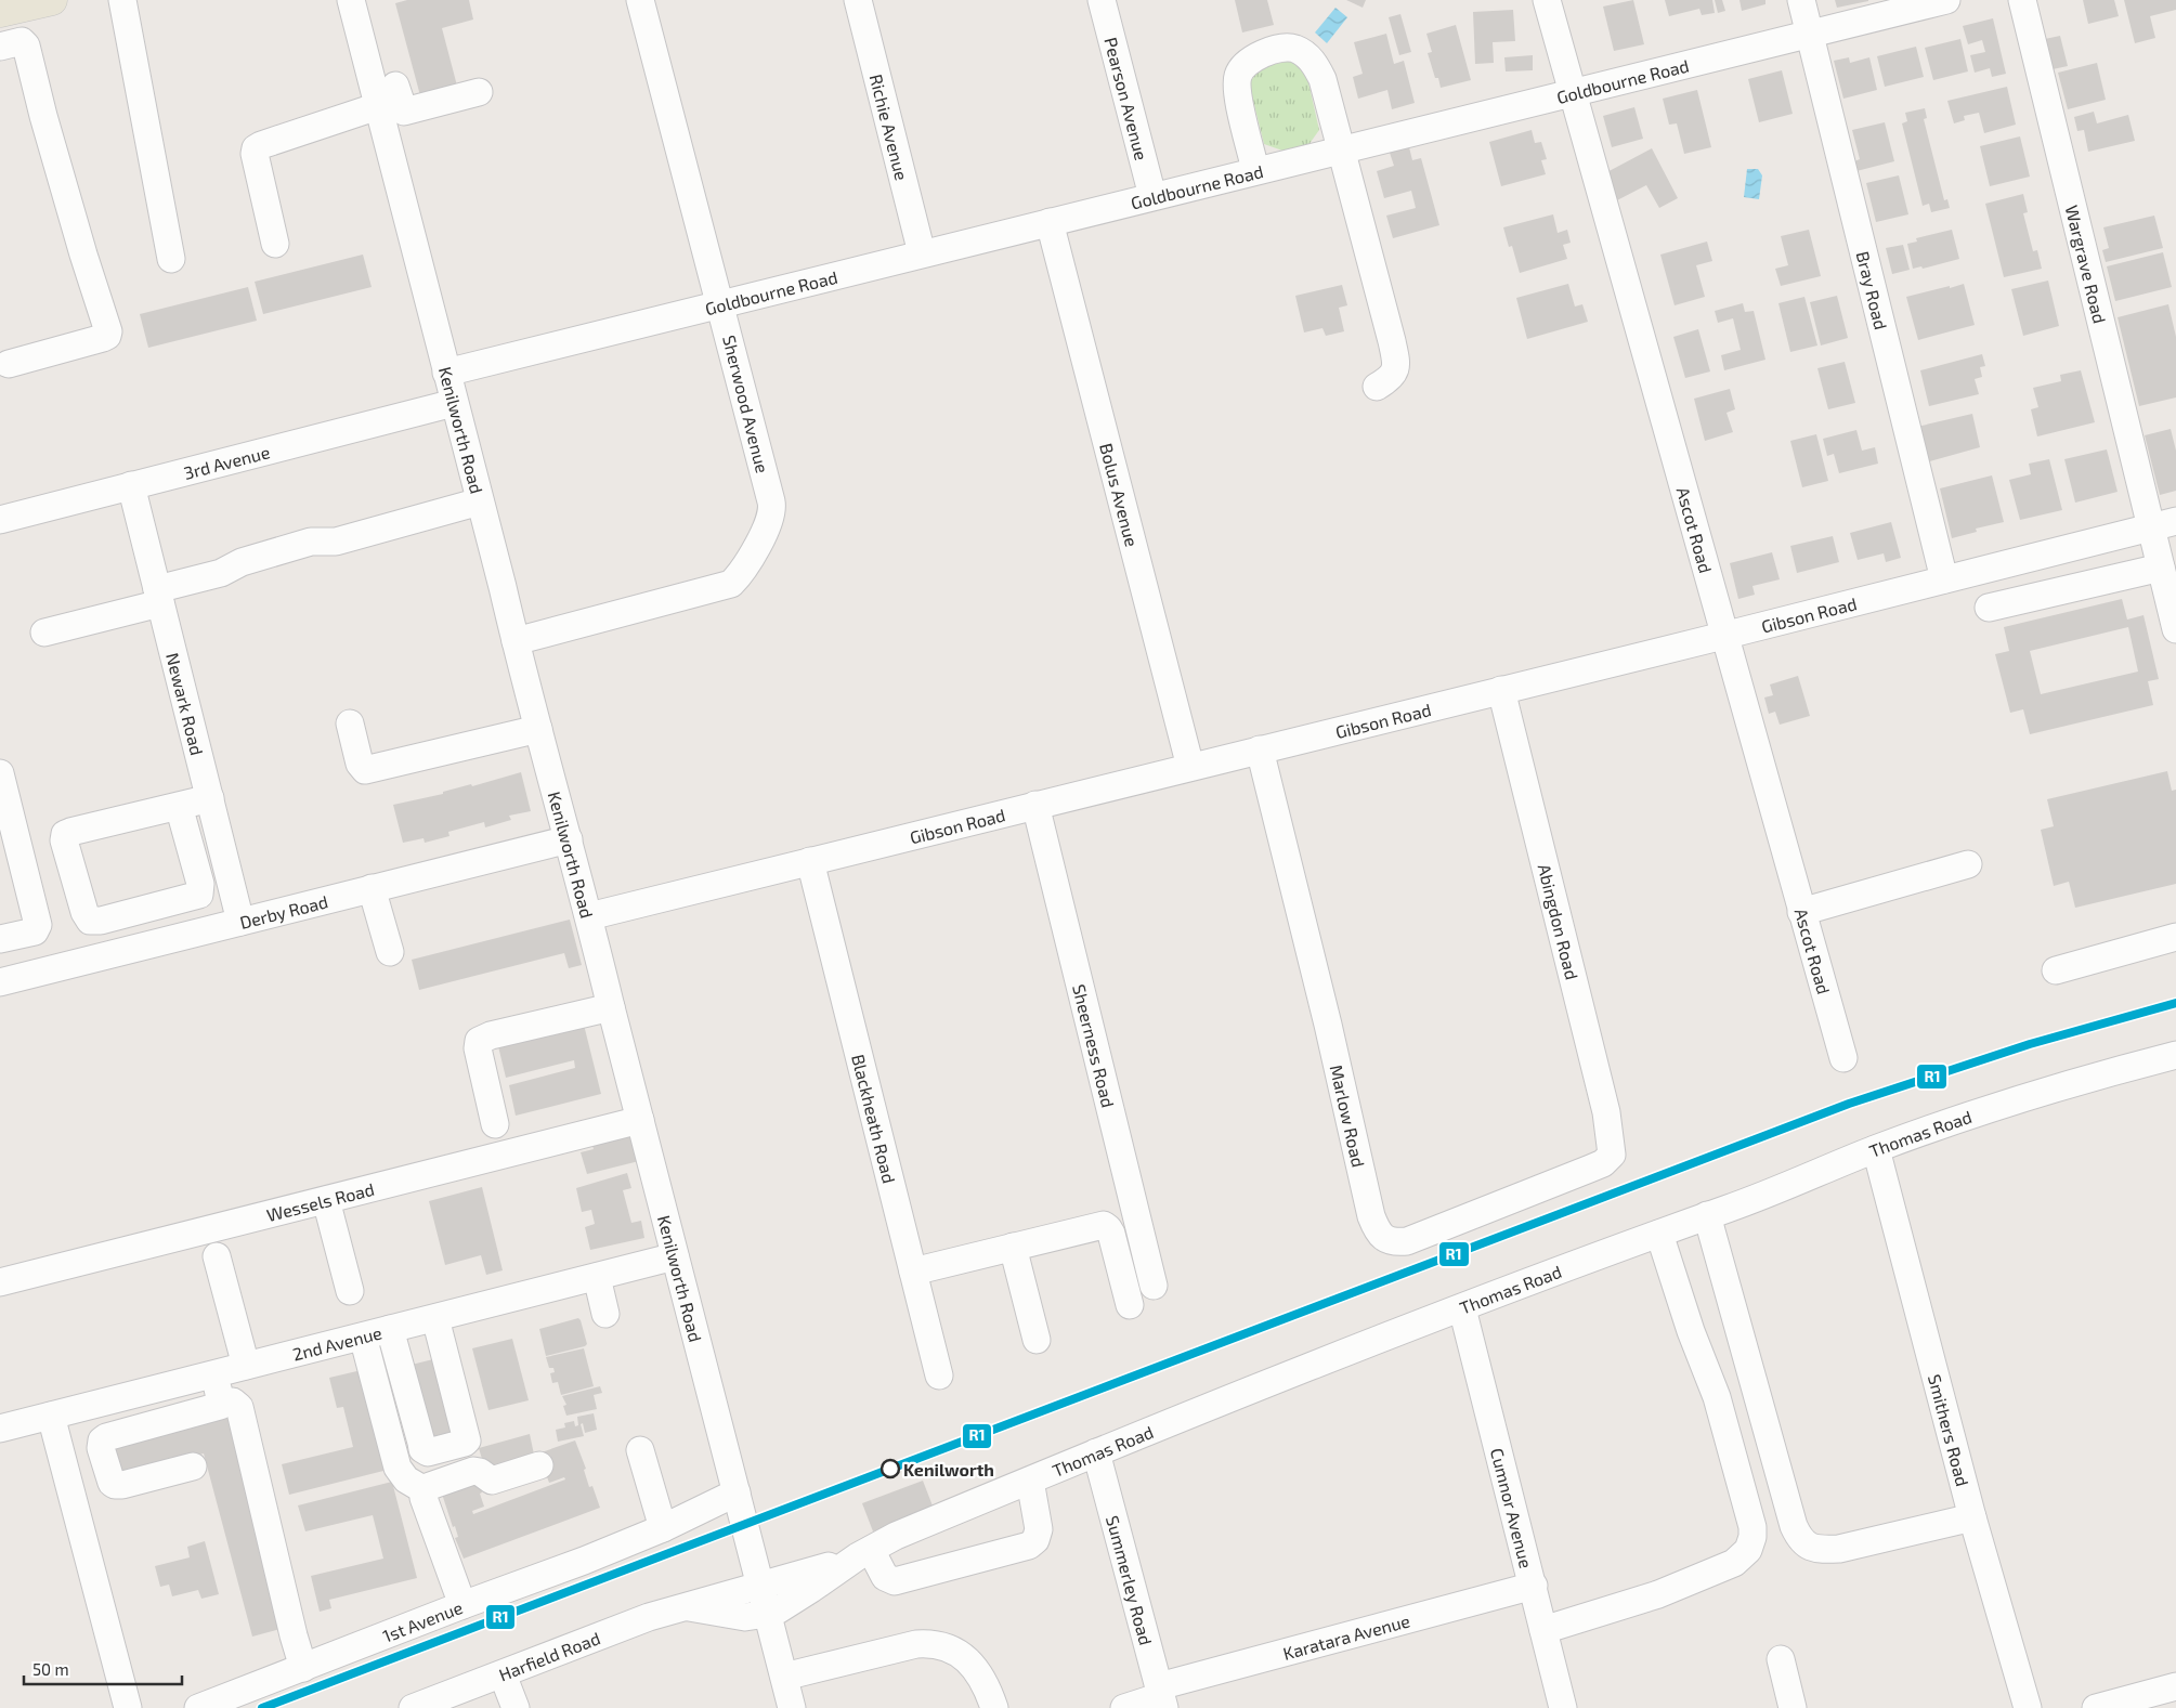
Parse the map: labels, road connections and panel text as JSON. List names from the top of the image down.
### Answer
{
  "streets": {
    "street": [
      "Goldbourne Road",
      "Pearson Avenue",
      "Richie Avenue",
      "Wargrave Road",
      "Bray Road",
      "Sherwood Avenue",
      "Kenilworth Road",
      "3rd Avenue",
      "Bolus Avenue",
      "Ascot Road",
      "Gibson Road",
      "Newark Road",
      "Derby Road",
      "Abingdon Road",
      "Sheerness Road",
      "Marlow Road",
      "Blackheath Road",
      "Thomas Road",
      "Wessels Road",
      "2nd Avenue",
      "Smithers Road",
      "Cumnor Avenue",
      "Summerley Road",
      "1st Avenue",
      "Karatara Avenue",
      "Harfield Road"
    ]
  },
  "crossings": [
    ["Goldbourne Road", "Pearson Avenue"],
    ["Goldbourne Road", "Richie Avenue"],
    ["Goldbourne Road", "Bray Road"],
    ["Goldbourne Road", "Sherwood Avenue"],
    ["Goldbourne Road", "Kenilworth Road"],
    ["Goldbourne Road", "Bolus Avenue"],
    ["Goldbourne Road", "Ascot Road"],
    ["Wargrave Road", "Gibson Road"],
    ["Bray Road", "Gibson Road"],
    ["Sherwood Avenue", "Kenilworth Road"],
    ["Kenilworth Road", "3rd Avenue"],
    ["Kenilworth Road", "Gibson Road"],
    ["Kenilworth Road", "Derby Road"],
    ["Kenilworth Road", "Thomas Road"],
    ["Kenilworth Road", "Wessels Road"],
    ["Kenilworth Road", "2nd Avenue"],
    ["Kenilworth Road", "1st Avenue"],
    ["Kenilworth Road", "Harfield Road"],
    ["3rd Avenue", "Newark Road"],
    ["Bolus Avenue", "Gibson Road"],
    ["Ascot Road", "Gibson Road"],
    ["Gibson Road", "Abingdon Road"],
    ["Gibson Road", "Sheerness Road"],
    ["Gibson Road", "Marlow Road"],
    ["Gibson Road", "Blackheath Road"],
    ["Newark Road", "Derby Road"],
    ["Abingdon Road", "Marlow Road"],
    ["Thomas Road", "Smithers Road"],
    ["Thomas Road", "Cumnor Avenue"],
    ["Thomas Road", "Summerley Road"],
    ["Thomas Road", "Harfield Road"],
    ["Cumnor Avenue", "Karatara Avenue"],
    ["Summerley Road", "Karatara Avenue"]
  ],
  "places": ["Kenilworth"],
  "lines": ["transit line R1"],
  "scale_bar": "50 m"
}
